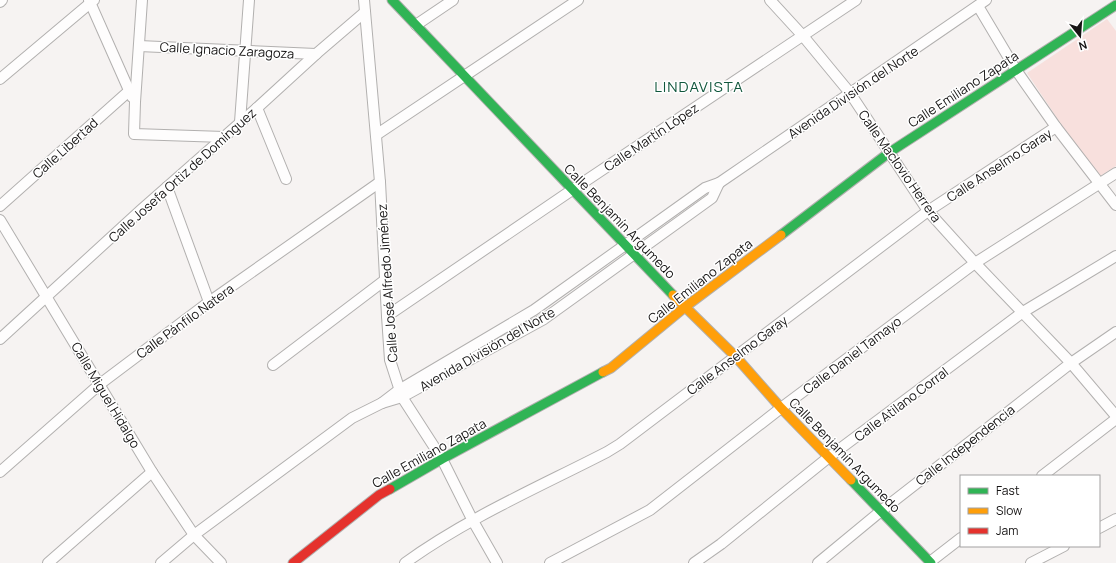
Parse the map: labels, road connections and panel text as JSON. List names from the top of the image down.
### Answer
{
  "streets": {
    "street": [
      "Calle Ignacio Zaragoza",
      "Calle Emiliano Zapata",
      "Avenida División del Norte",
      "Calle Martín López",
      "Calle Libertad",
      "Calle Anselmo Garay",
      "Calle Maclovio Herrera",
      "Calle Josefa Ortiz de Domínguez",
      "Calle Benjamín Argumedo",
      "Calle José Alfredo Jiménez",
      "Calle Pánfilo Natera",
      "Calle Daniel Tamayo",
      "Calle Miguel Hidalgo",
      "Calle Atilano Corral",
      "Calle Independencia"
    ]
  },
  "crossings": [
    ["Calle Ignacio Zaragoza", "Calle Josefa Ortiz de Domínguez"],
    ["Calle Emiliano Zapata", "Calle Maclovio Herrera"],
    ["Calle Emiliano Zapata", "Calle Benjamín Argumedo"],
    ["Calle Emiliano Zapata", "Calle José Alfredo Jiménez"],
    ["Avenida División del Norte", "Calle Maclovio Herrera"],
    ["Avenida División del Norte", "Calle Benjamín Argumedo"],
    ["Avenida División del Norte", "Calle José Alfredo Jiménez"],
    ["Avenida División del Norte", "Calle Miguel Hidalgo"],
    ["Calle Martín López", "Calle Maclovio Herrera"],
    ["Calle Martín López", "Calle Benjamín Argumedo"],
    ["Calle Martín López", "Calle José Alfredo Jiménez"],
    ["Calle Anselmo Garay", "Calle Maclovio Herrera"],
    ["Calle Anselmo Garay", "Calle Benjamín Argumedo"],
    ["Calle Anselmo Garay", "Calle José Alfredo Jiménez"],
    ["Calle Maclovio Herrera", "Calle Daniel Tamayo"],
    ["Calle Maclovio Herrera", "Calle Atilano Corral"],
    ["Calle Maclovio Herrera", "Calle Independencia"],
    ["Calle Josefa Ortiz de Domínguez", "Calle José Alfredo Jiménez"],
    ["Calle Josefa Ortiz de Domínguez", "Calle Miguel Hidalgo"],
    ["Calle Benjamín Argumedo", "Calle Daniel Tamayo"],
    ["Calle Benjamín Argumedo", "Calle Atilano Corral"],
    ["Calle Benjamín Argumedo", "Calle Independencia"],
    ["Calle José Alfredo Jiménez", "Calle Pánfilo Natera"],
    ["Calle Pánfilo Natera", "Calle Miguel Hidalgo"]
  ],
  "districts": ["LINDAVISTA"],
  "legend": ["Fast", "Slow", "Jam"],
  "north": "bottom"
}
